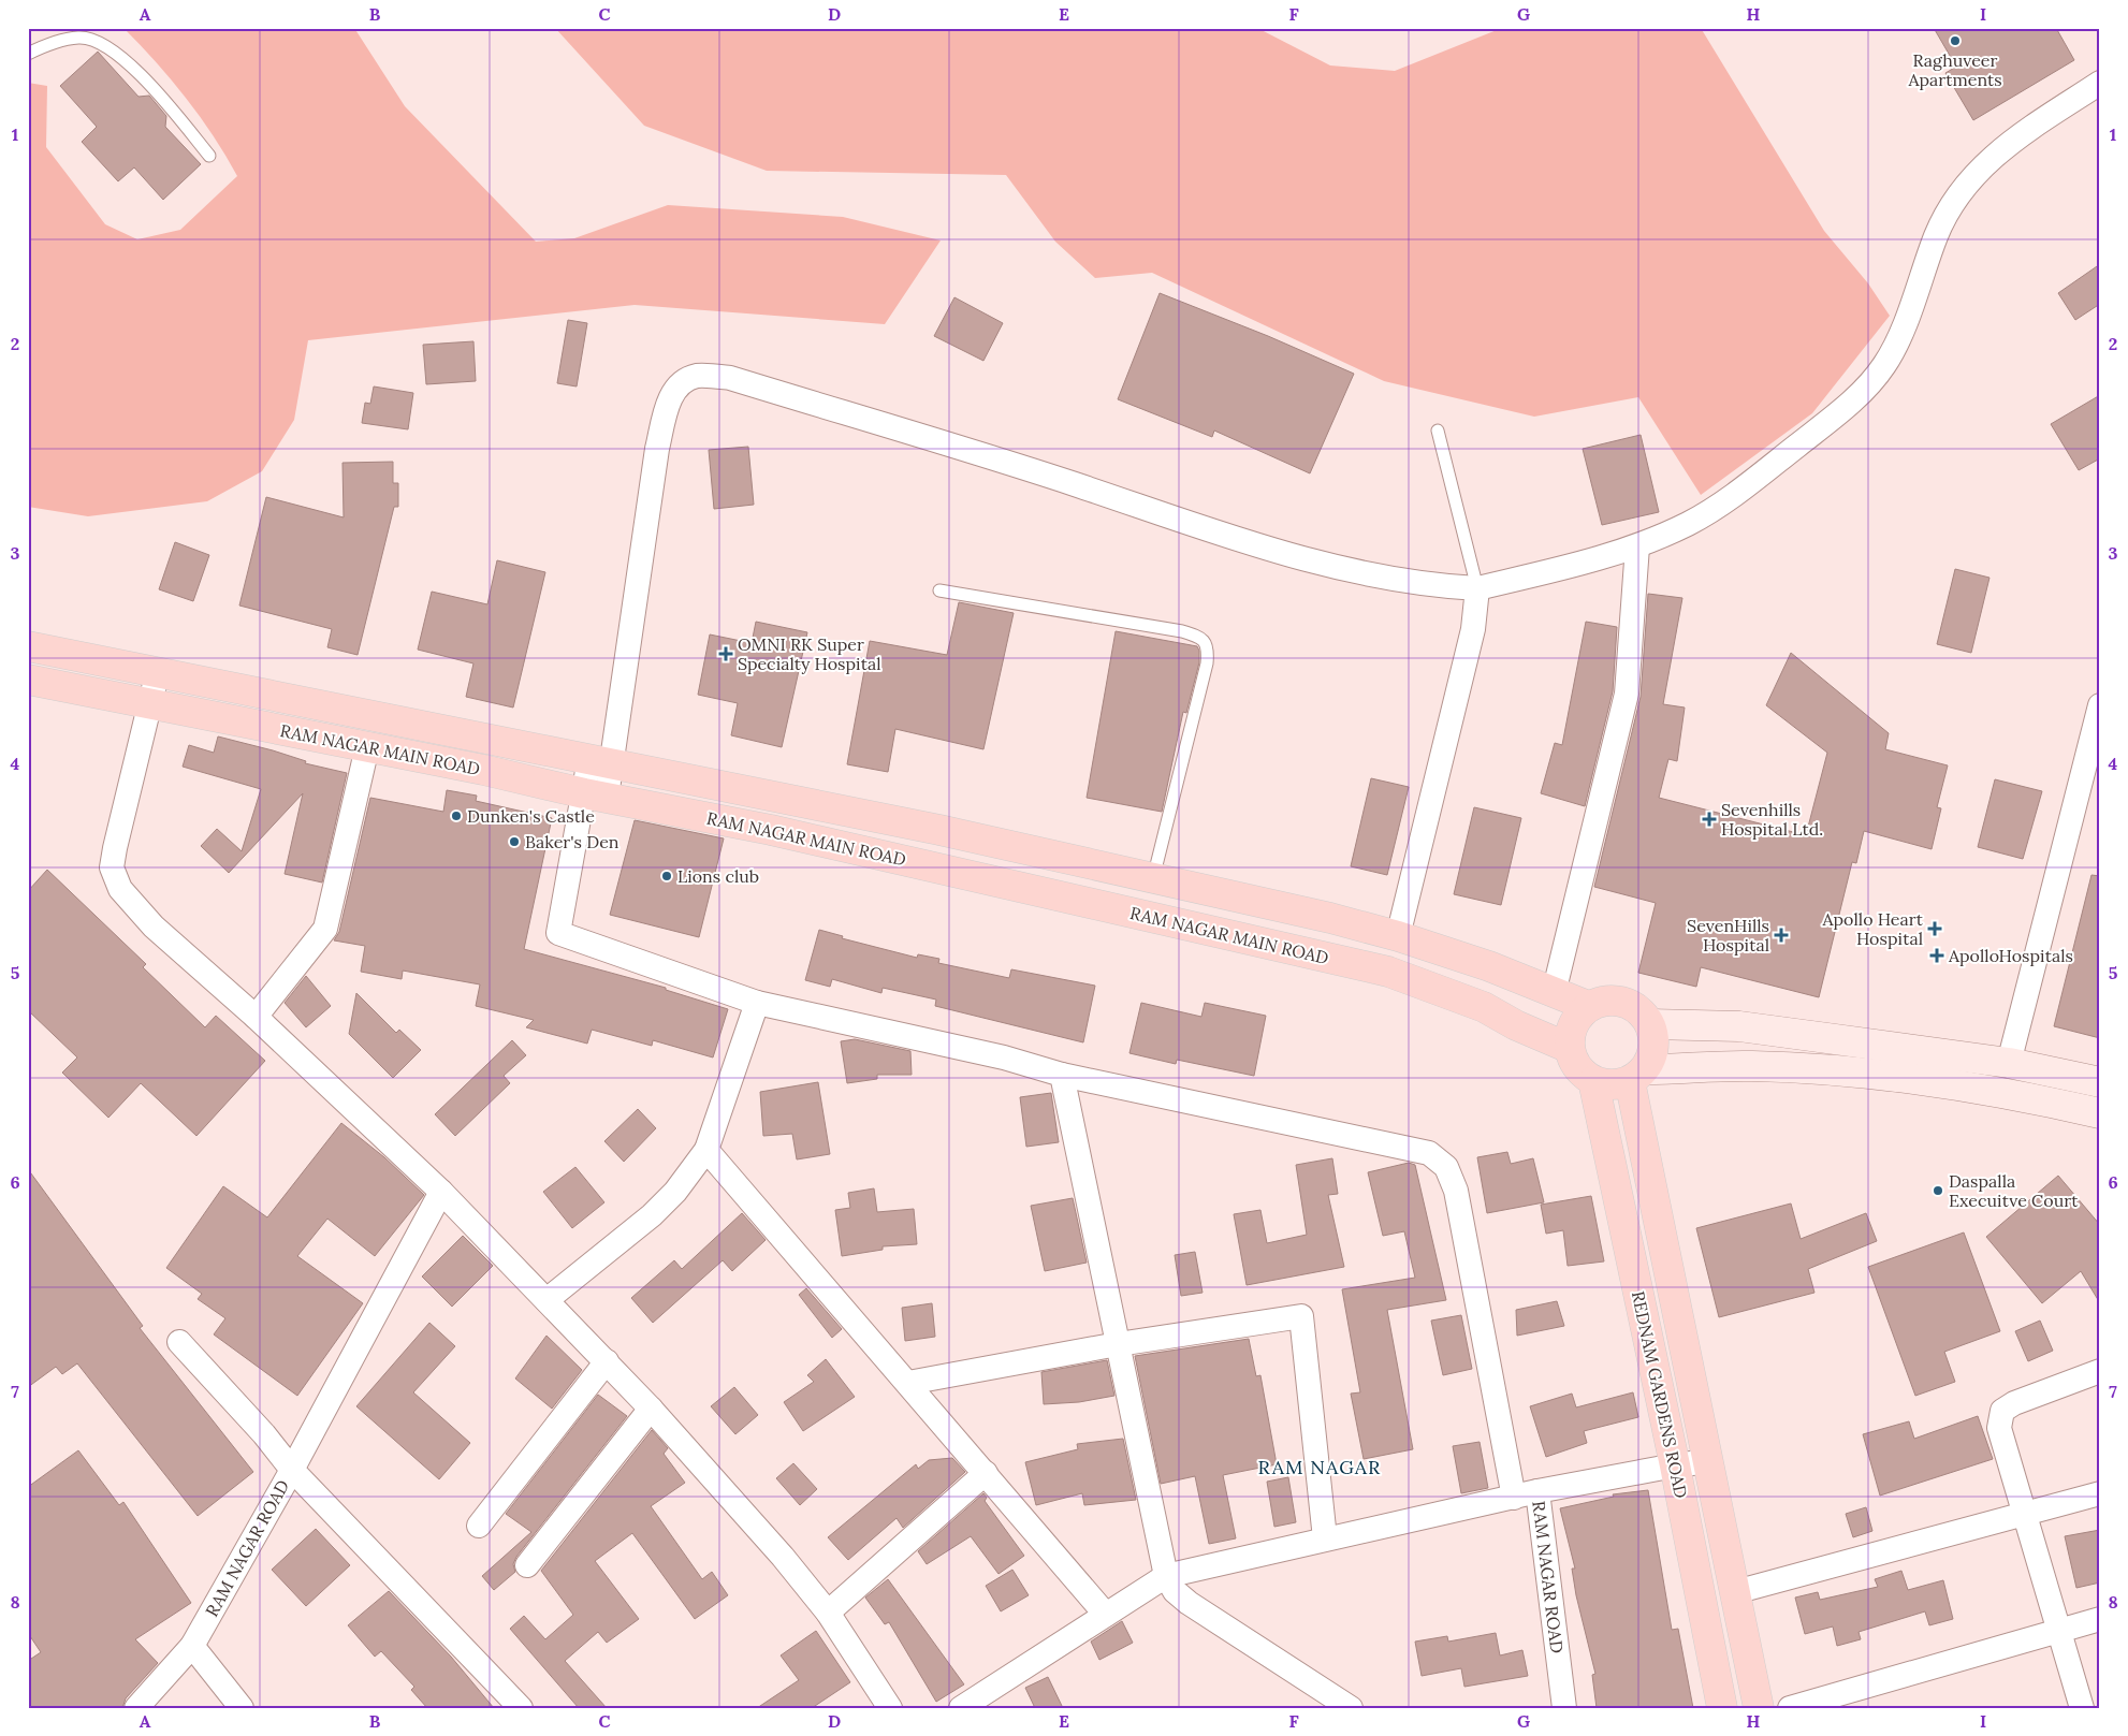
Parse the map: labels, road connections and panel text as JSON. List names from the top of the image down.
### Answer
{
  "streets": {
    "main road": ["RAM NAGAR MAIN ROAD", "REDNAM GARDENS ROAD"],
    "street": ["RAM NAGAR ROAD"]
  },
  "crossings": [
    ["RAM NAGAR MAIN ROAD", "REDNAM GARDENS ROAD"],
    ["REDNAM GARDENS ROAD", "RAM NAGAR ROAD"]
  ],
  "districts": ["RAM NAGAR"],
  "places": {
    "other": [
      "Raghuveer Apartments",
      "Dunken's Castle",
      "Baker's Den",
      "Lions club",
      "Daspalla Execuitve Court"
    ],
    "health": [
      "OMNI RK Super Specialty Hospital",
      "Sevenhills Hospital Ltd.",
      "Apollo Heart Hospital",
      "SevenHills Hospital",
      "ApolloHospitals"
    ]
  },
  "grid": {
    "columns": [
      "A",
      "B",
      "C",
      "D",
      "E",
      "F",
      "G",
      "H",
      "I"
    ],
    "rows": [
      "1",
      "2",
      "3",
      "4",
      "5",
      "6",
      "7",
      "8"
    ]
  }
}
